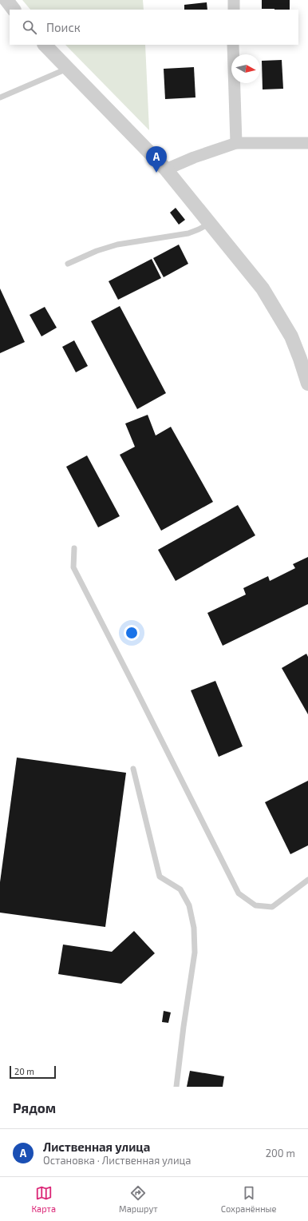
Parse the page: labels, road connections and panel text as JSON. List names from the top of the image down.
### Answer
{
  "scale_bar": "20 m",
  "north": "right",
  "page": {
    "search": "Поиск",
    "pins": "A",
    "scale": "20 m",
    "heading": "Рядом",
    "list": [
      {
        "mark": "A",
        "name": "Лиственная улица",
        "note": "Остановка · Лиственная улица",
        "value": "200 m"
      }
    ],
    "nav": ["Карта", "Маршрут", "Сохранённые"]
  }
}
